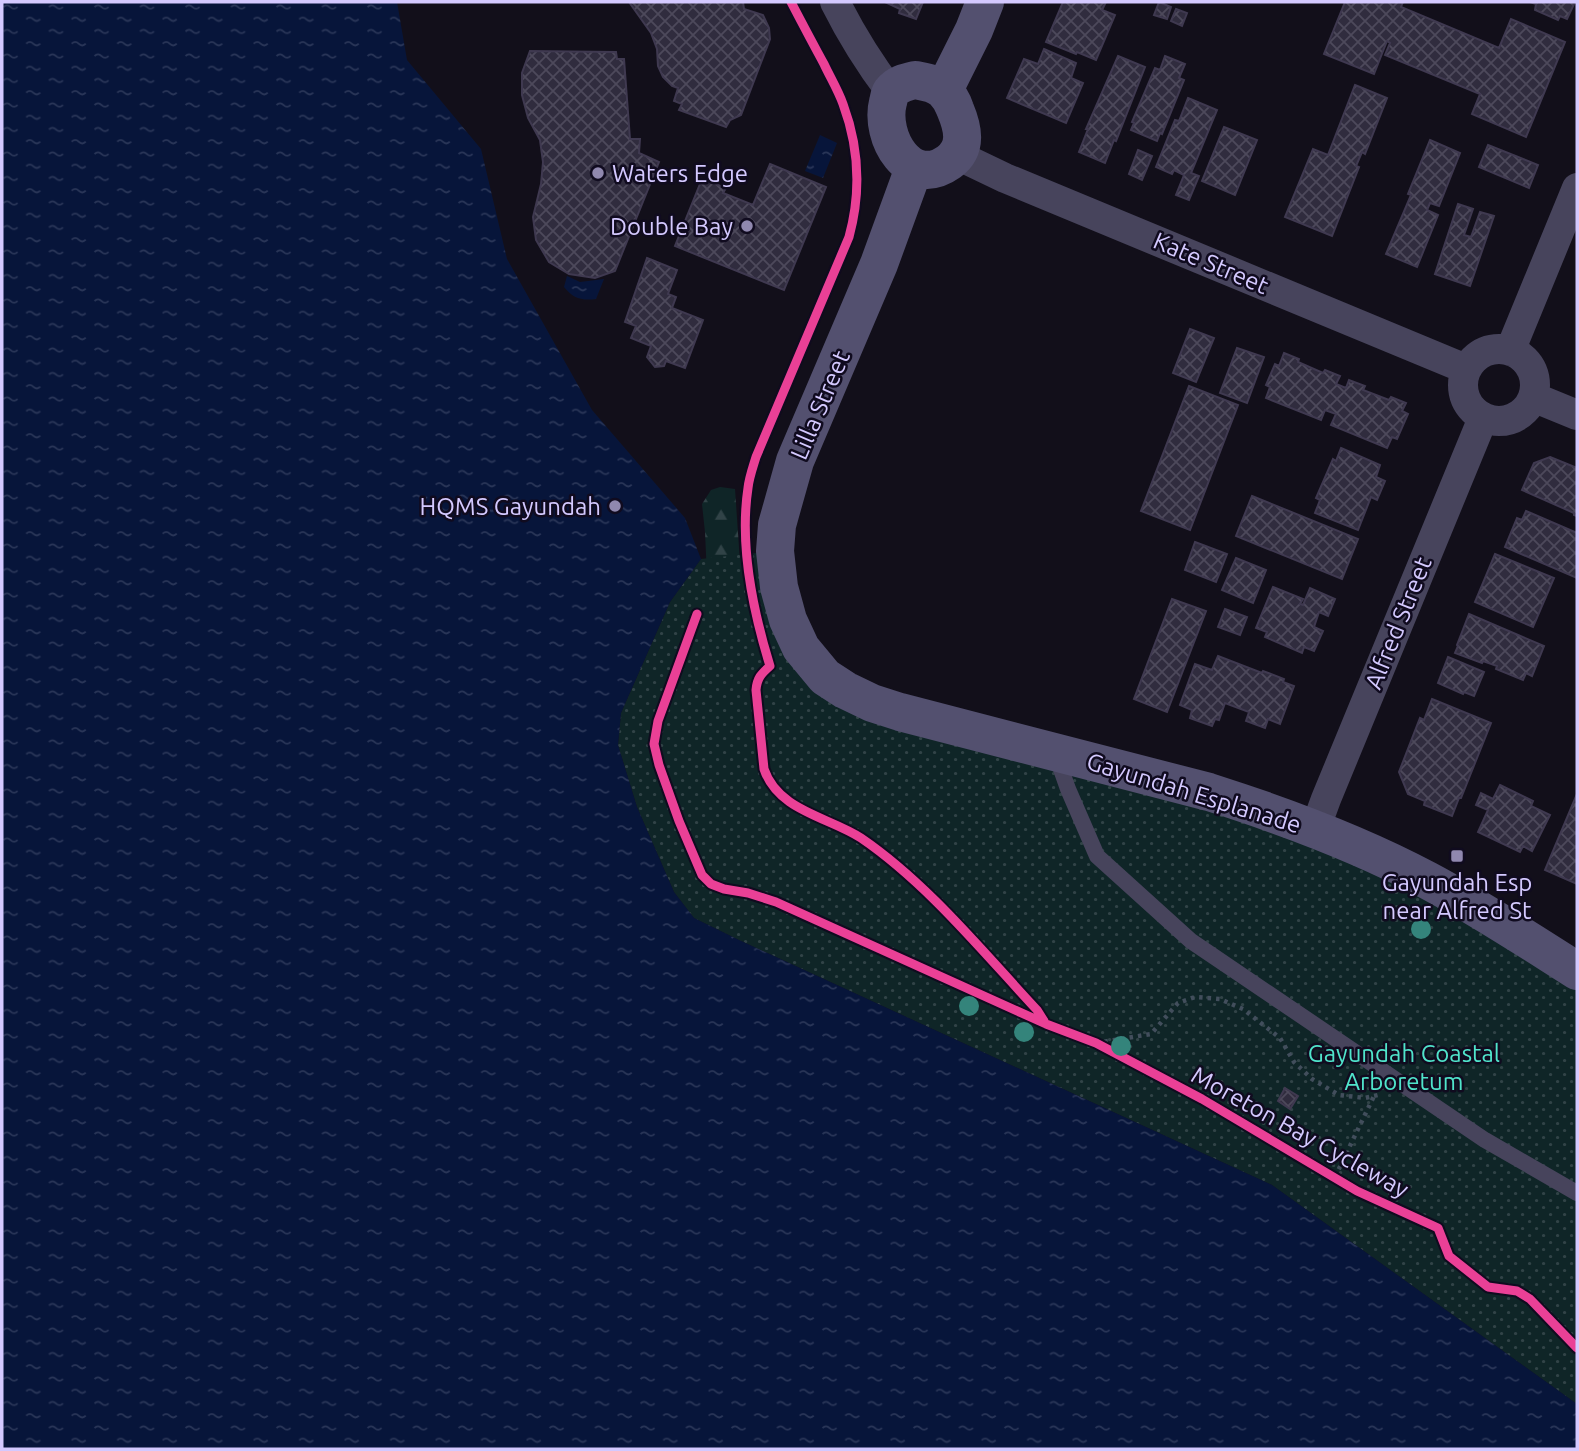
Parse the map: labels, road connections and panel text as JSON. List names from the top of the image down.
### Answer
{
  "streets": {
    "street": [
      "Kate Street",
      "Lilla Street",
      "Alfred Street",
      "Gayundah Esplanade"
    ],
    "cycle path": ["Moreton Bay Cycleway"]
  },
  "crossings": [
    ["Kate Street", "Lilla Street"],
    ["Kate Street", "Alfred Street"],
    ["Lilla Street", "Gayundah Esplanade"],
    ["Alfred Street", "Gayundah Esplanade"]
  ],
  "parks": ["Gayundah Coastal Arboretum"],
  "places": {
    "other": ["Waters Edge", "Double Bay", "HQMS Gayundah"],
    "transit": ["Gayundah Esp near Alfred St"]
  }
}
